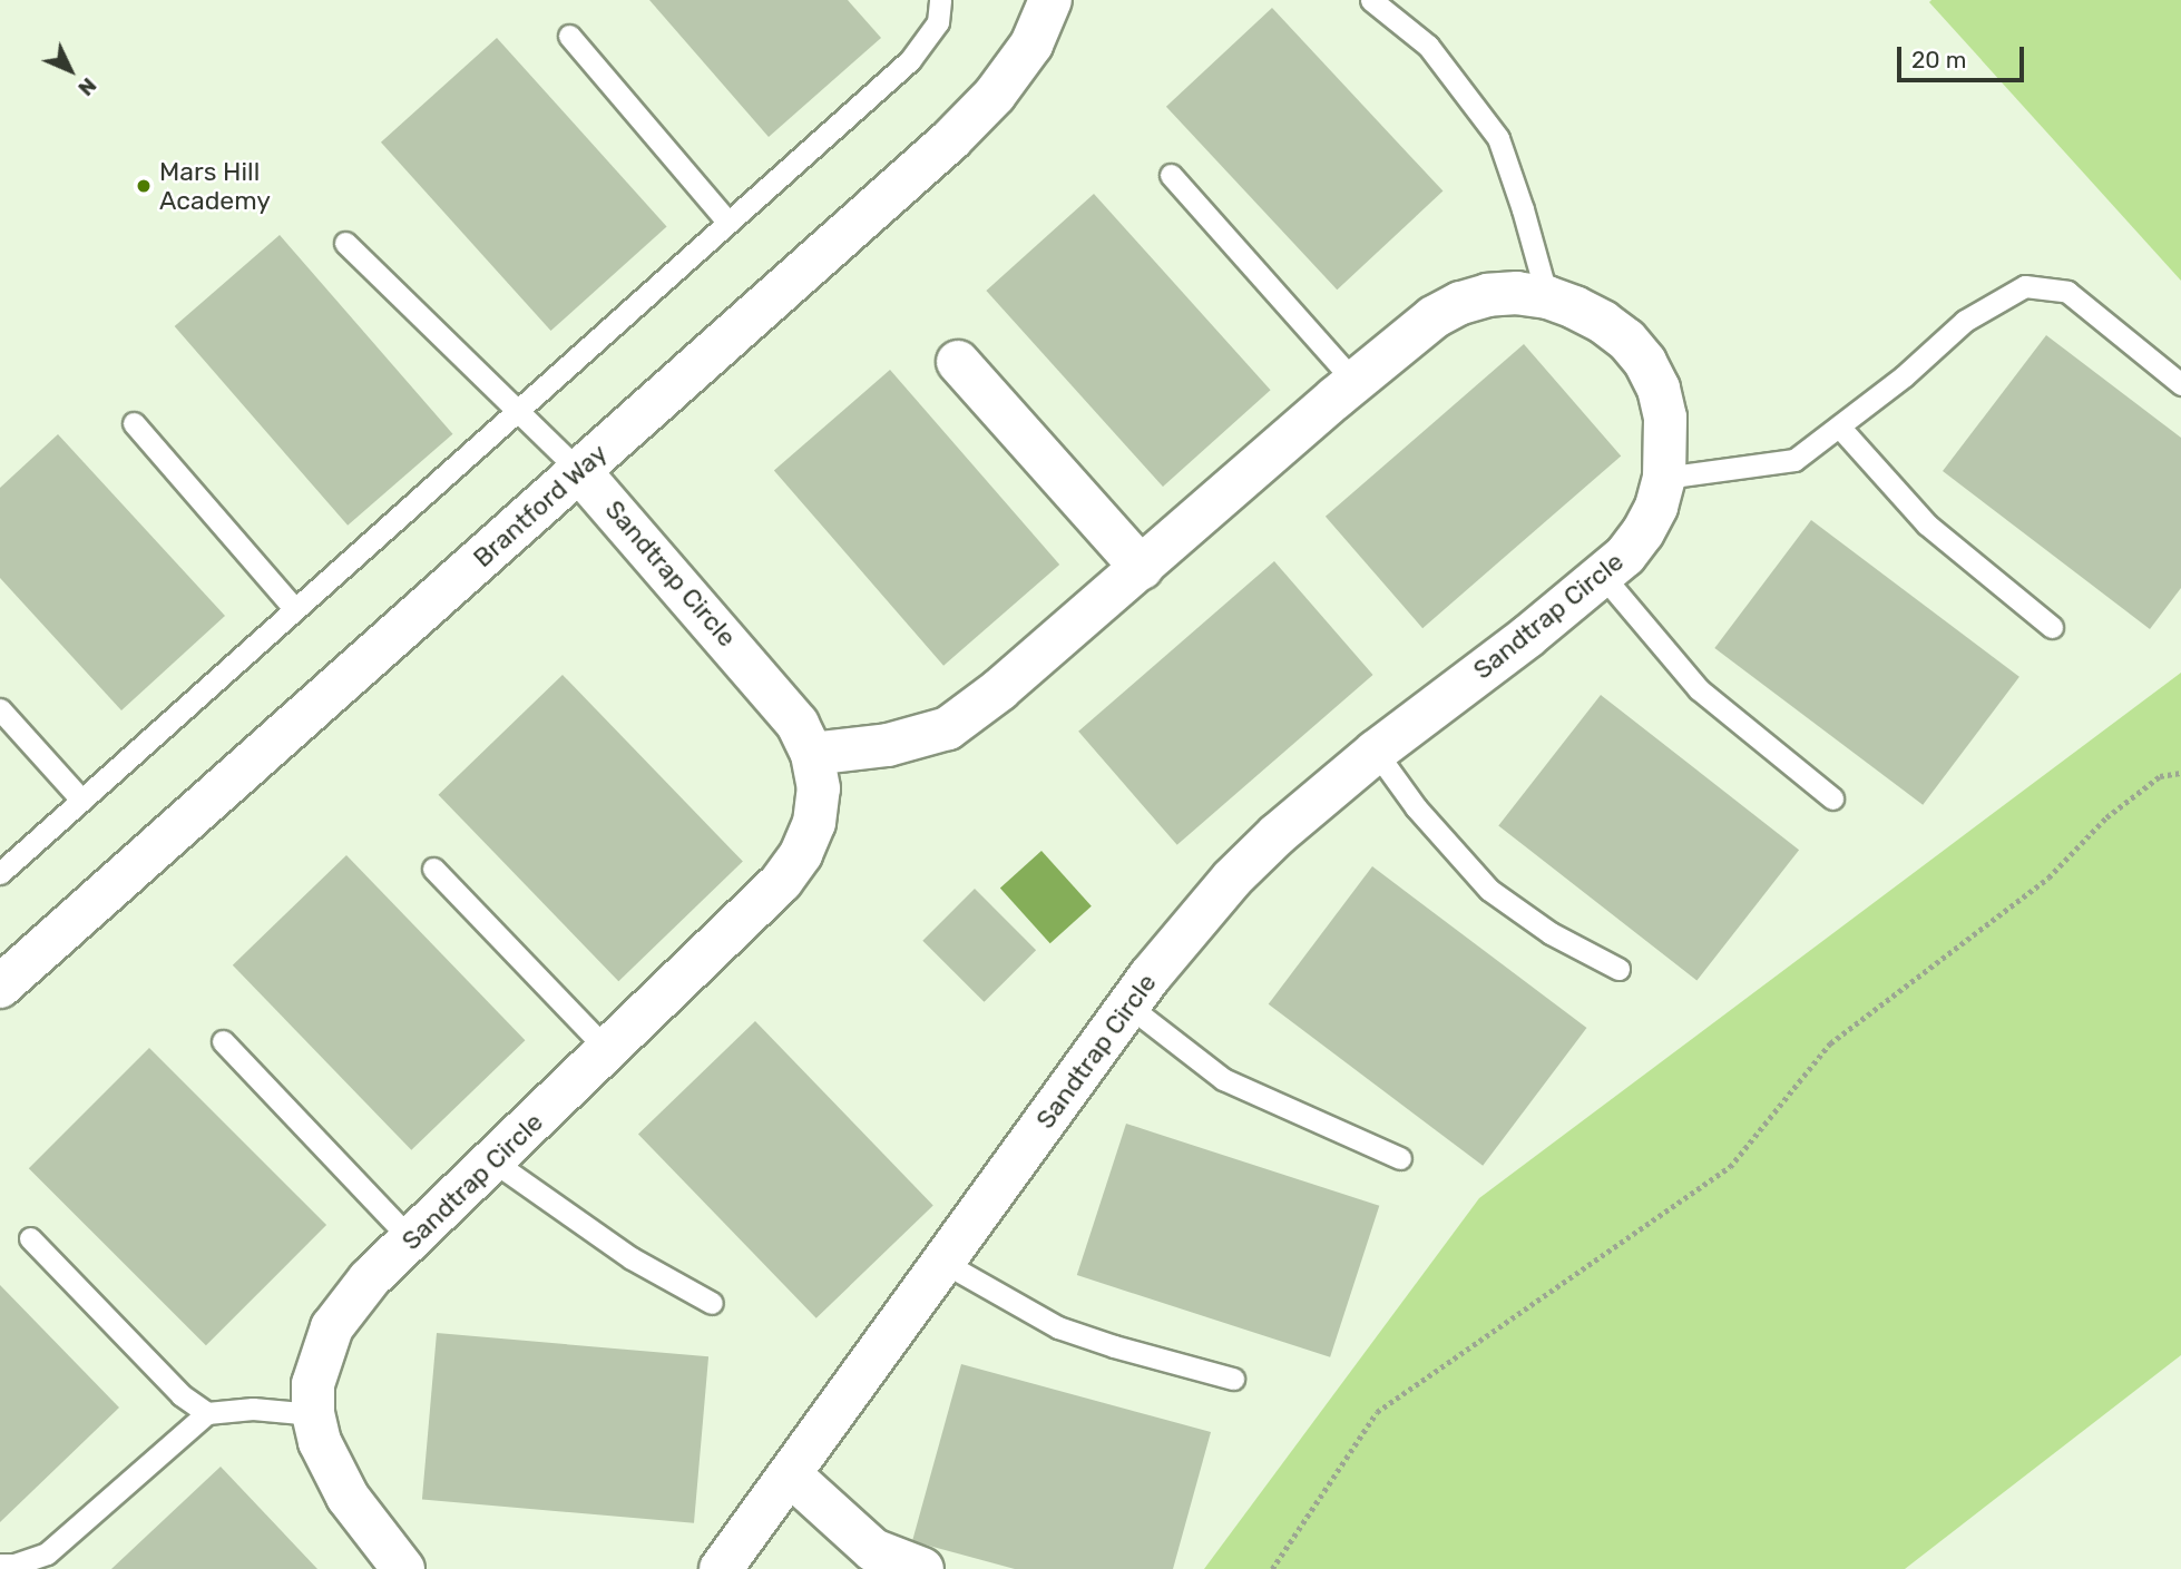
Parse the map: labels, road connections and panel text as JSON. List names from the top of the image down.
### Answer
{
  "streets": {
    "street": ["Brantford Way", "Sandtrap Circle"]
  },
  "crossings": [
    ["Brantford Way", "Sandtrap Circle"]
  ],
  "places": ["Mars Hill Academy"],
  "scale_bar": "20 m",
  "north": "bottom right"
}
